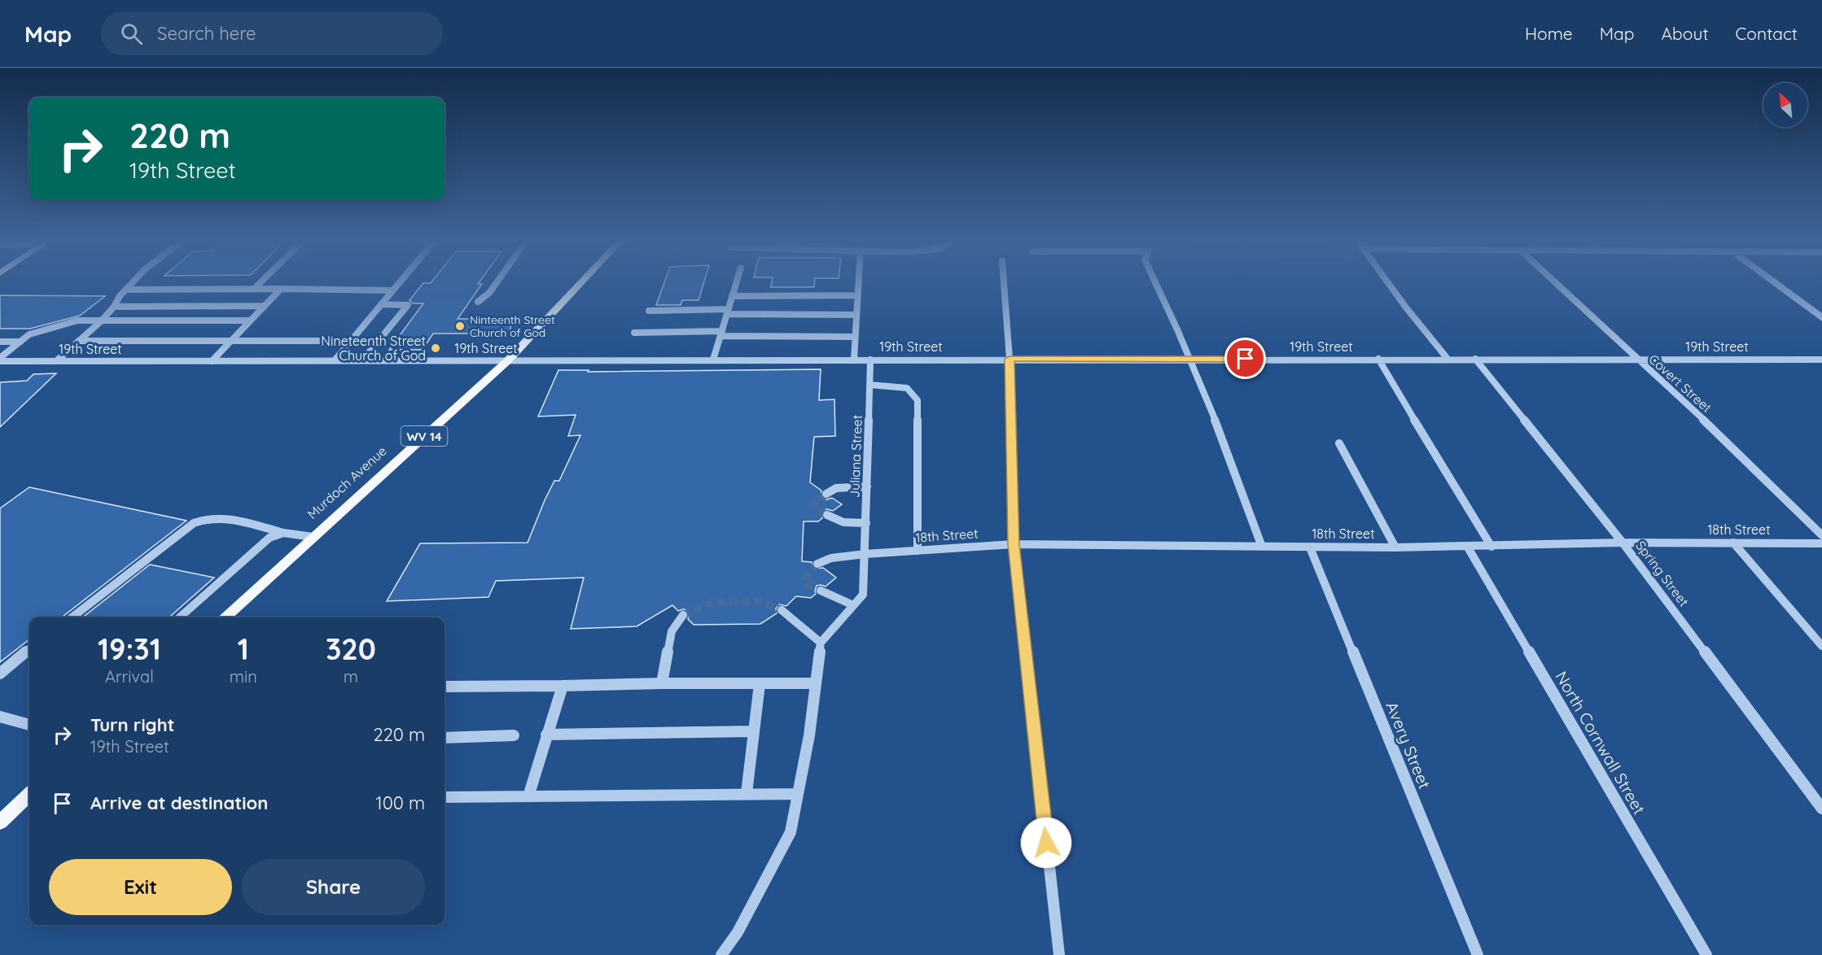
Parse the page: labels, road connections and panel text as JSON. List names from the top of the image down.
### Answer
{
  "streets": {
    "main road": ["WV 14", "Murdoch Avenue"],
    "street": [
      "19th Street",
      "Covert Street",
      "Juliana Street",
      "18th Street",
      "Spring Street",
      "North Cornwall Street",
      "Avery Street"
    ]
  },
  "crossings": [
    ["19th Street", "Covert Street"],
    ["19th Street", "Juliana Street"],
    ["19th Street", "Murdoch Avenue"],
    ["19th Street", "Spring Street"],
    ["Juliana Street", "18th Street"],
    ["18th Street", "Spring Street"],
    ["18th Street", "North Cornwall Street"],
    ["18th Street", "Avery Street"]
  ],
  "places": ["Ninteenth Street Church of God", "Nineteenth Street Church of God"],
  "north": "top left",
  "page": {
    "header": "Map",
    "search": "Search here",
    "nav": [
      "Home",
      "Map",
      "About",
      "Contact"
    ],
    "turn": ["220 m", "19th Street"],
    "eta": [
      "19:31",
      "Arrival",
      "1",
      "min",
      "320",
      "m"
    ],
    "list": [
      {
        "name": "Turn right",
        "note": "19th Street",
        "value": "220 m"
      },
      {
        "name": "Arrive at destination",
        "value": "100 m"
      }
    ],
    "buttons": ["Exit", "Share"]
  }
}
